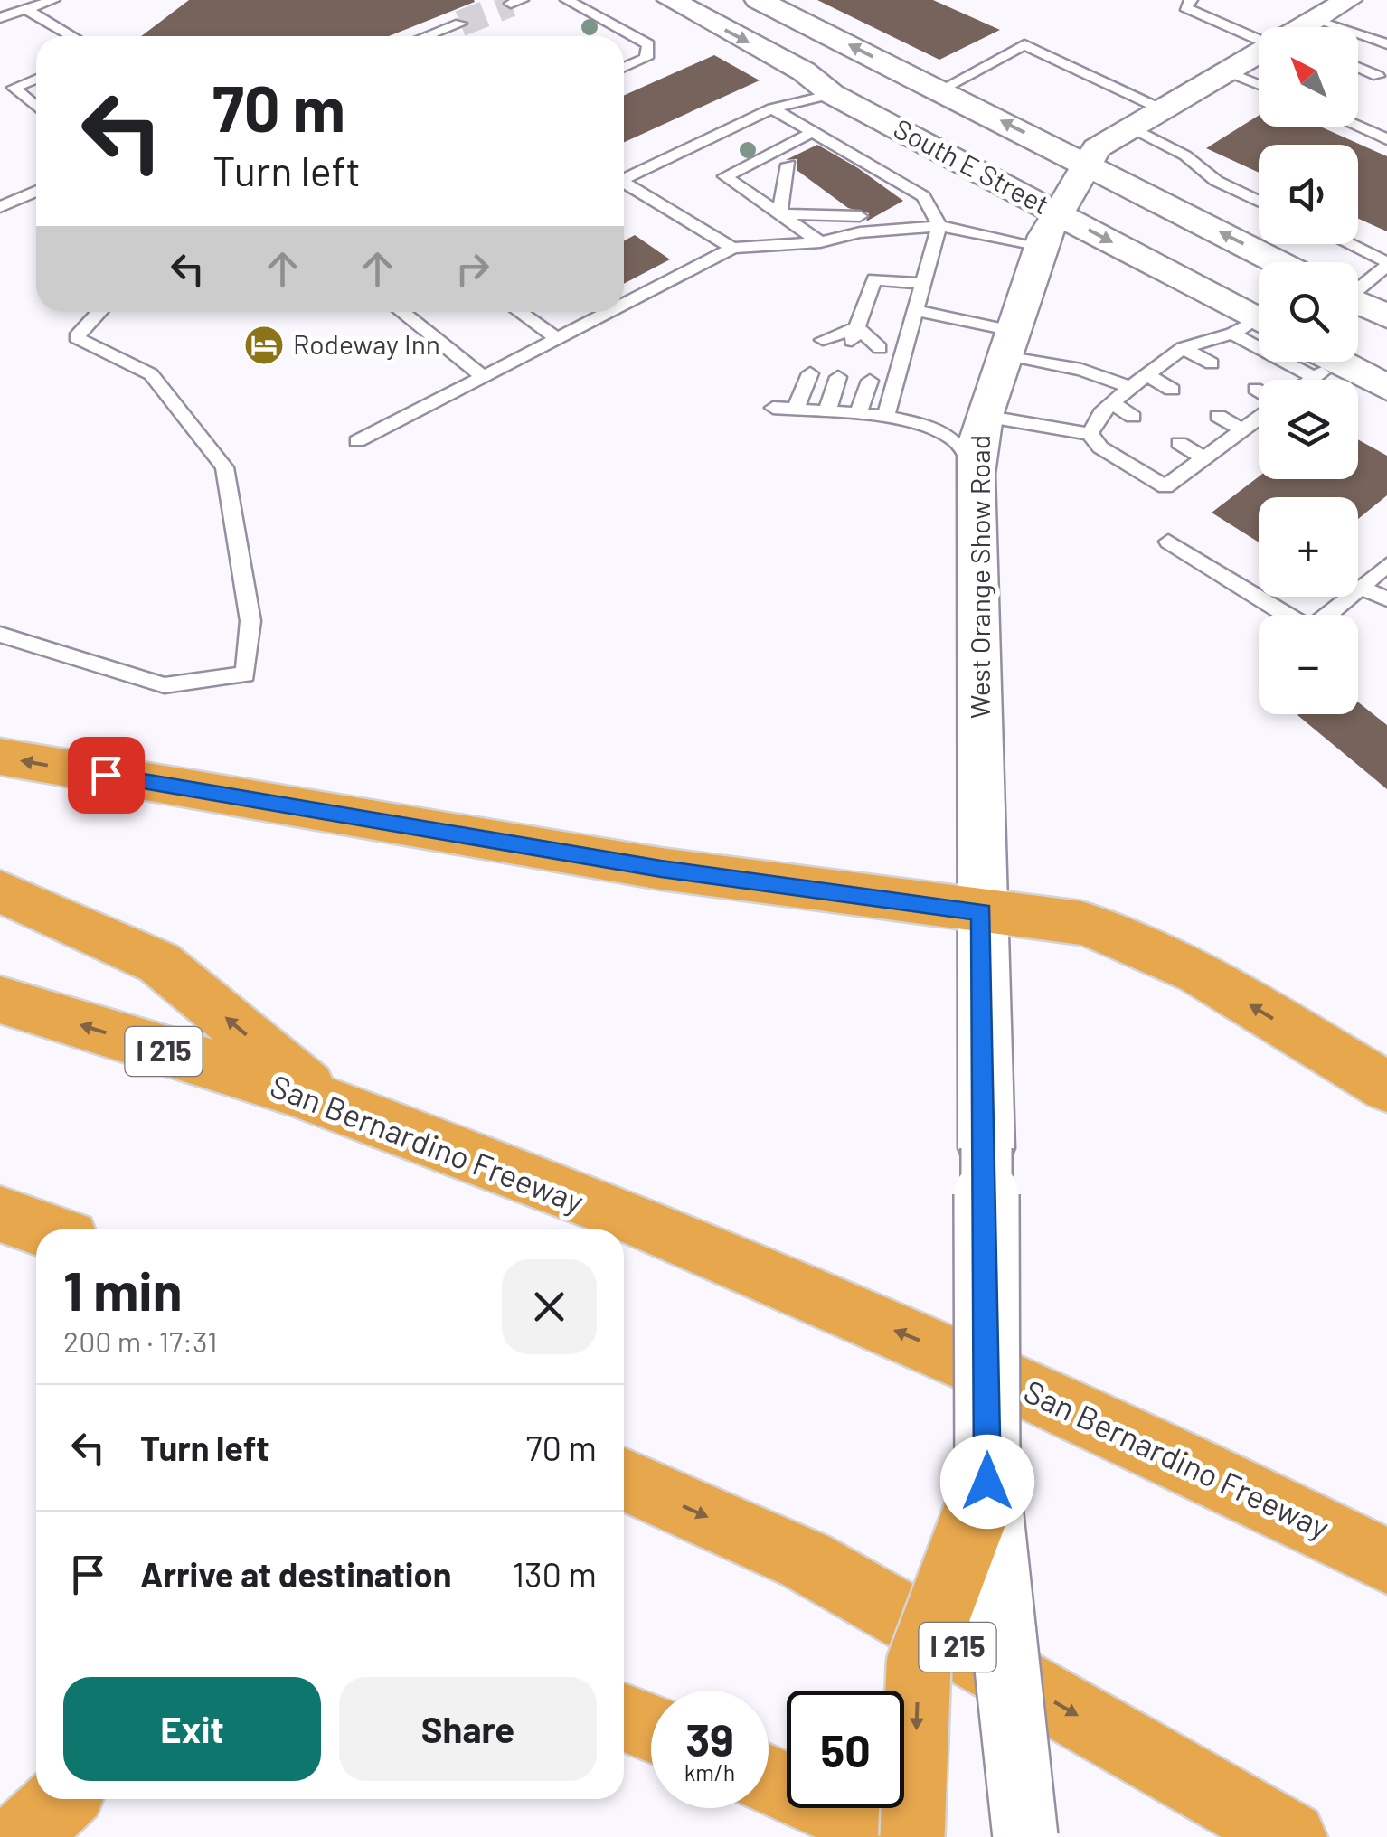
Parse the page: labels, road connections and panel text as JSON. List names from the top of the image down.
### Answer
{
  "streets": {
    "highway": ["I 215", "San Bernardino Freeway"],
    "main road": ["South E Street", "West Orange Show Road"]
  },
  "crossings": [
    ["South E Street", "West Orange Show Road"]
  ],
  "places": {
    "hotel": ["Rodeway Inn"]
  },
  "north": "top left",
  "page": {
    "map_buttons": ["+", "−"],
    "turn": ["70 m", "Turn left"],
    "heading": ["1 min", "200 m · 17:31"],
    "list": [
      {
        "name": "Turn left",
        "value": "70 m"
      },
      {
        "name": "Arrive at destination",
        "value": "130 m"
      }
    ],
    "buttons": ["Exit", "Share"],
    "speed": "39 km/h",
    "limit": "50"
  }
}
